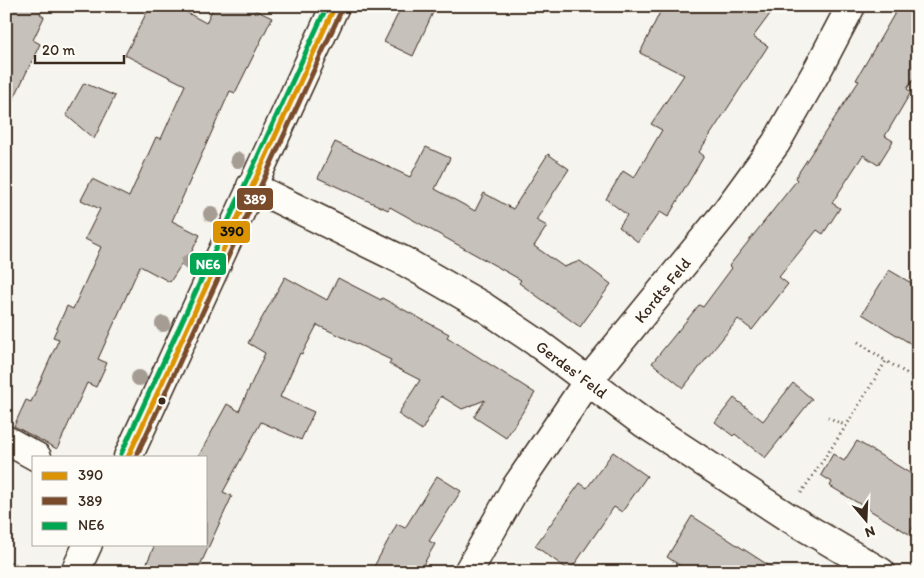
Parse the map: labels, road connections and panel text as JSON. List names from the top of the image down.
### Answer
{
  "streets": {
    "street": ["Kordts Feld", "Gerdes' Feld"]
  },
  "crossings": [
    ["Kordts Feld", "Gerdes' Feld"]
  ],
  "lines": ["transit line 390", "transit line NE6", "transit line 389"],
  "legend": ["390", "389", "NE6"],
  "scale_bar": "20 m",
  "north": "bottom"
}
